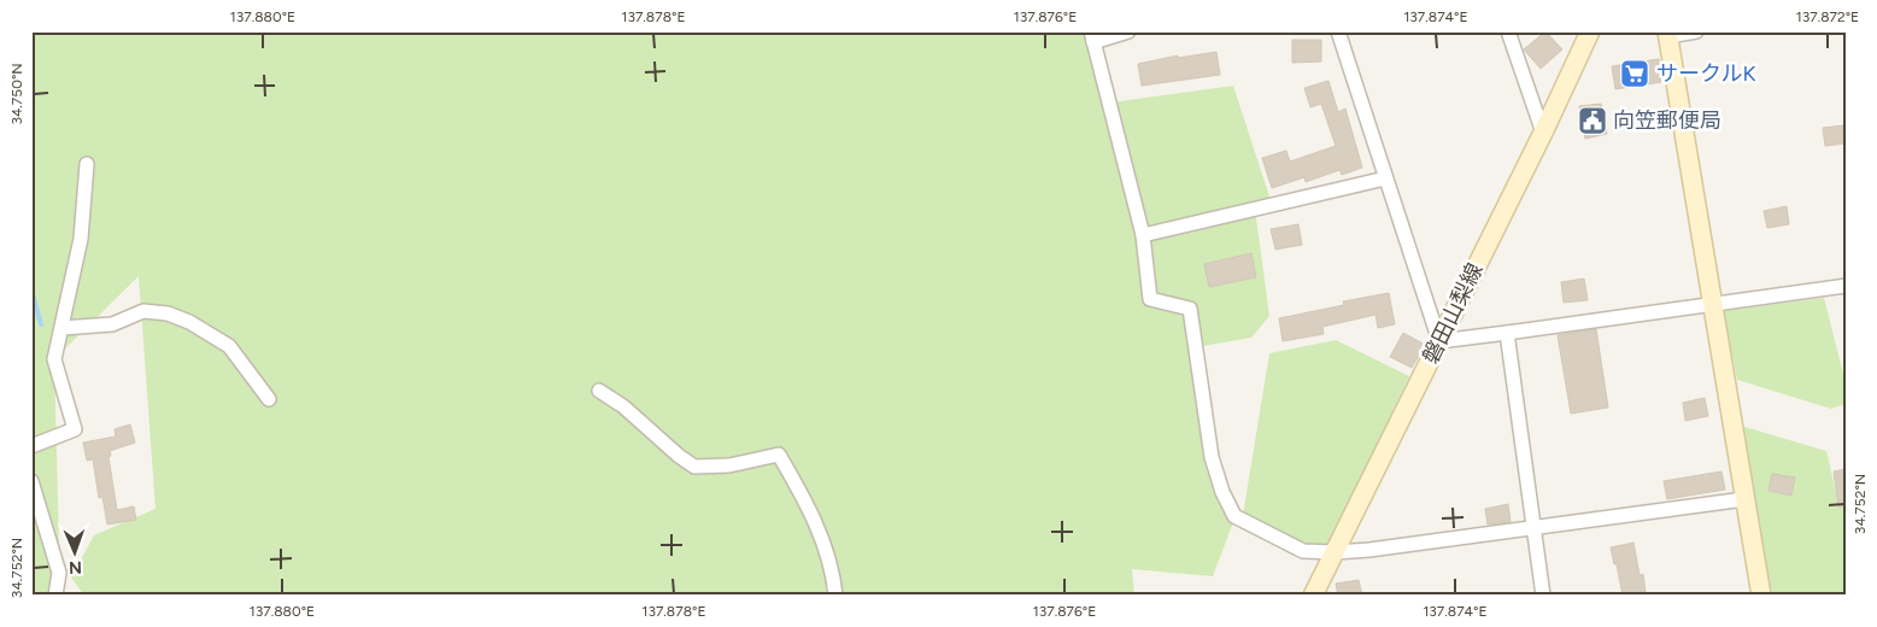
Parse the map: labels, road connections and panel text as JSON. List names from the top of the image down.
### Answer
{
  "streets": {
    "main road": ["磐田山梨線"]
  },
  "places": {
    "supermarket": ["サークルK"],
    "public building": ["向笠郵便局"]
  },
  "north": "bottom",
  "coordinates": [
    "137.880°E",
    "137.878°E",
    "137.876°E",
    "137.874°E",
    "137.872°E",
    "34.750°N",
    "34.752°N"
  ]
}
